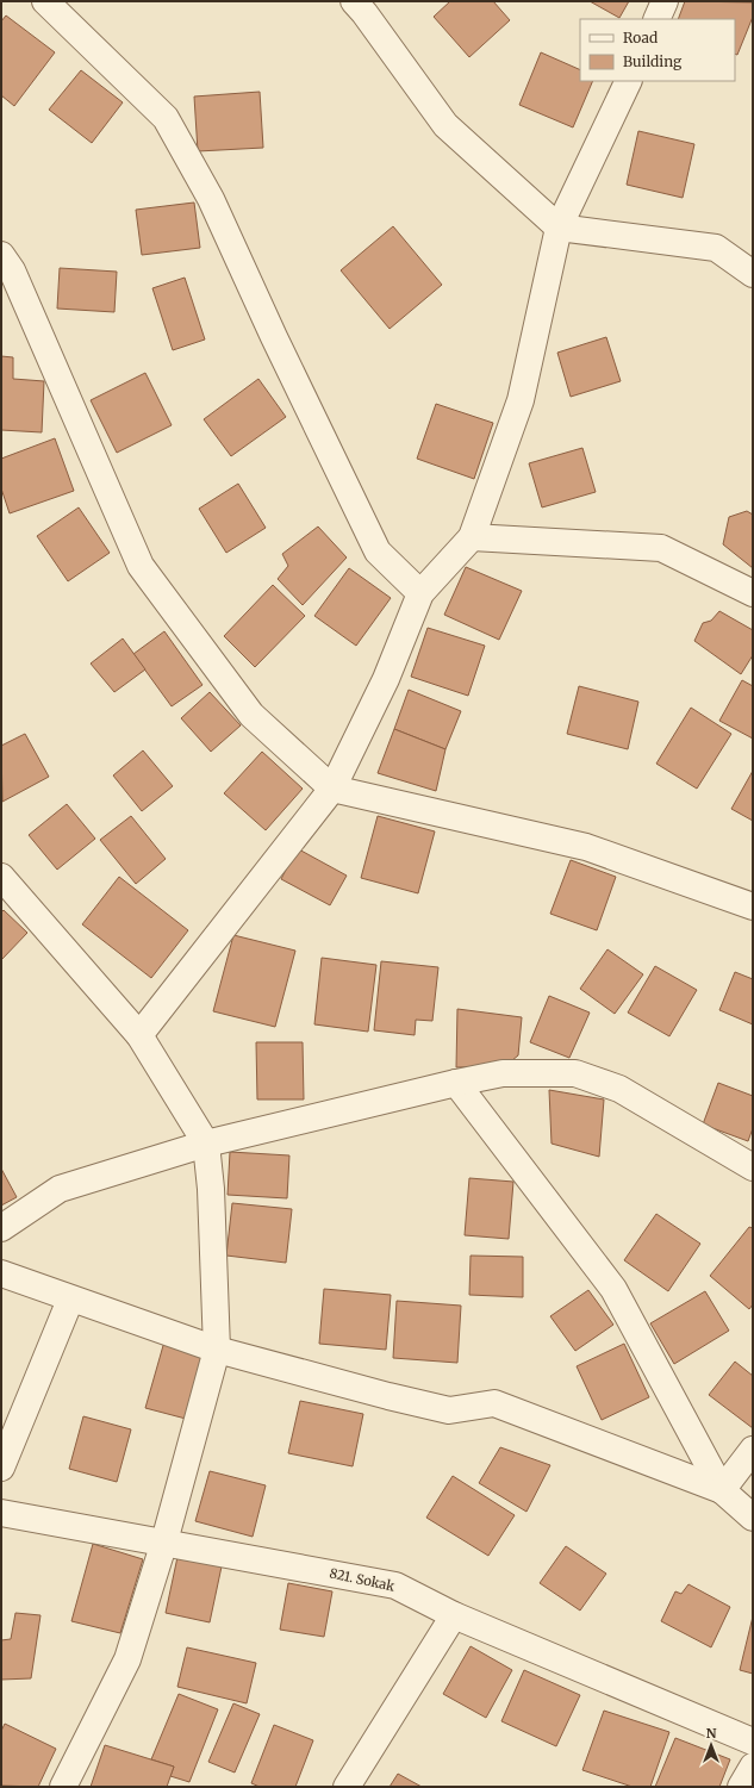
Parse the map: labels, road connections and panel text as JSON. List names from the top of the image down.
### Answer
{
  "streets": {
    "street": ["821. Sokak"]
  },
  "legend": ["Road", "Building"],
  "north": "top"
}
